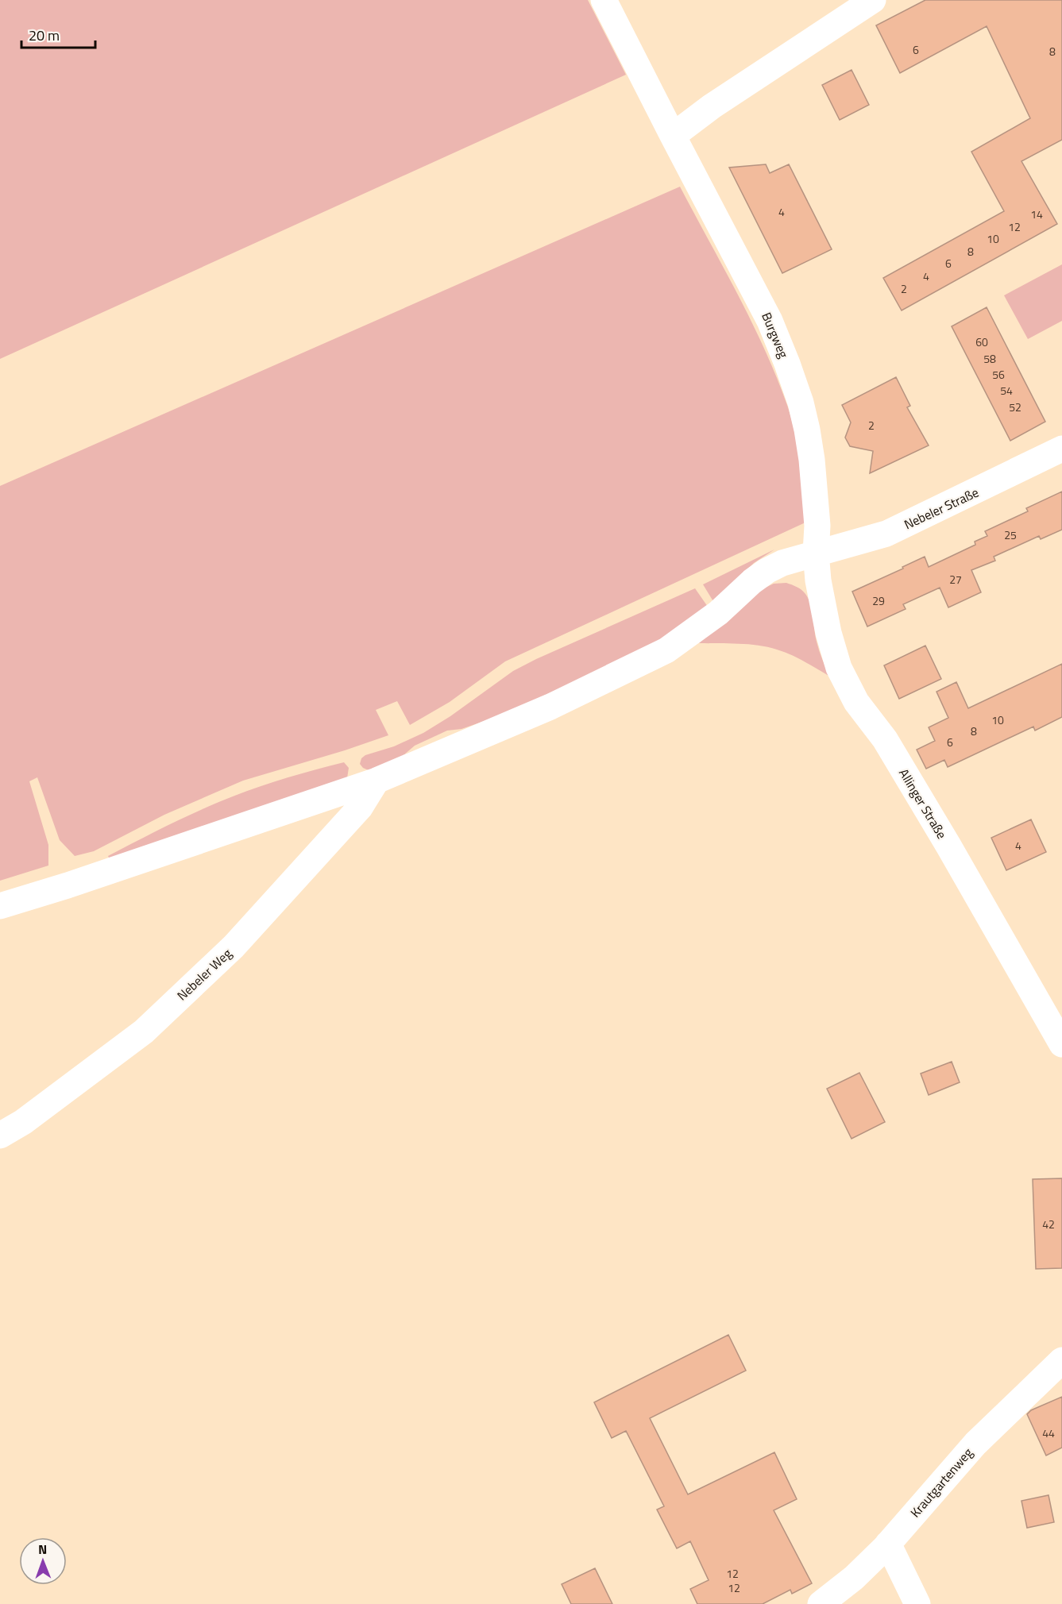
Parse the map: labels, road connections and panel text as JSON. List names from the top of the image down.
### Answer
{
  "streets": {
    "street": [
      "Burgweg",
      "Nebeler Straße",
      "Allinger Straße",
      "Nebeler Weg",
      "Krautgartenweg"
    ]
  },
  "crossings": [
    ["Burgweg", "Nebeler Straße"],
    ["Burgweg", "Allinger Straße"],
    ["Nebeler Straße", "Allinger Straße"],
    ["Nebeler Straße", "Nebeler Weg"]
  ],
  "house_numbers": [
    "6",
    "8",
    "4",
    "14",
    "12",
    "10",
    "8",
    "6",
    "4",
    "2",
    "60",
    "58",
    "56",
    "54",
    "52",
    "2",
    "25",
    "27",
    "29",
    "10",
    "8",
    "6",
    "4",
    "42",
    "44",
    "12",
    "12"
  ],
  "scale_bar": "20 m",
  "north": "top"
}
